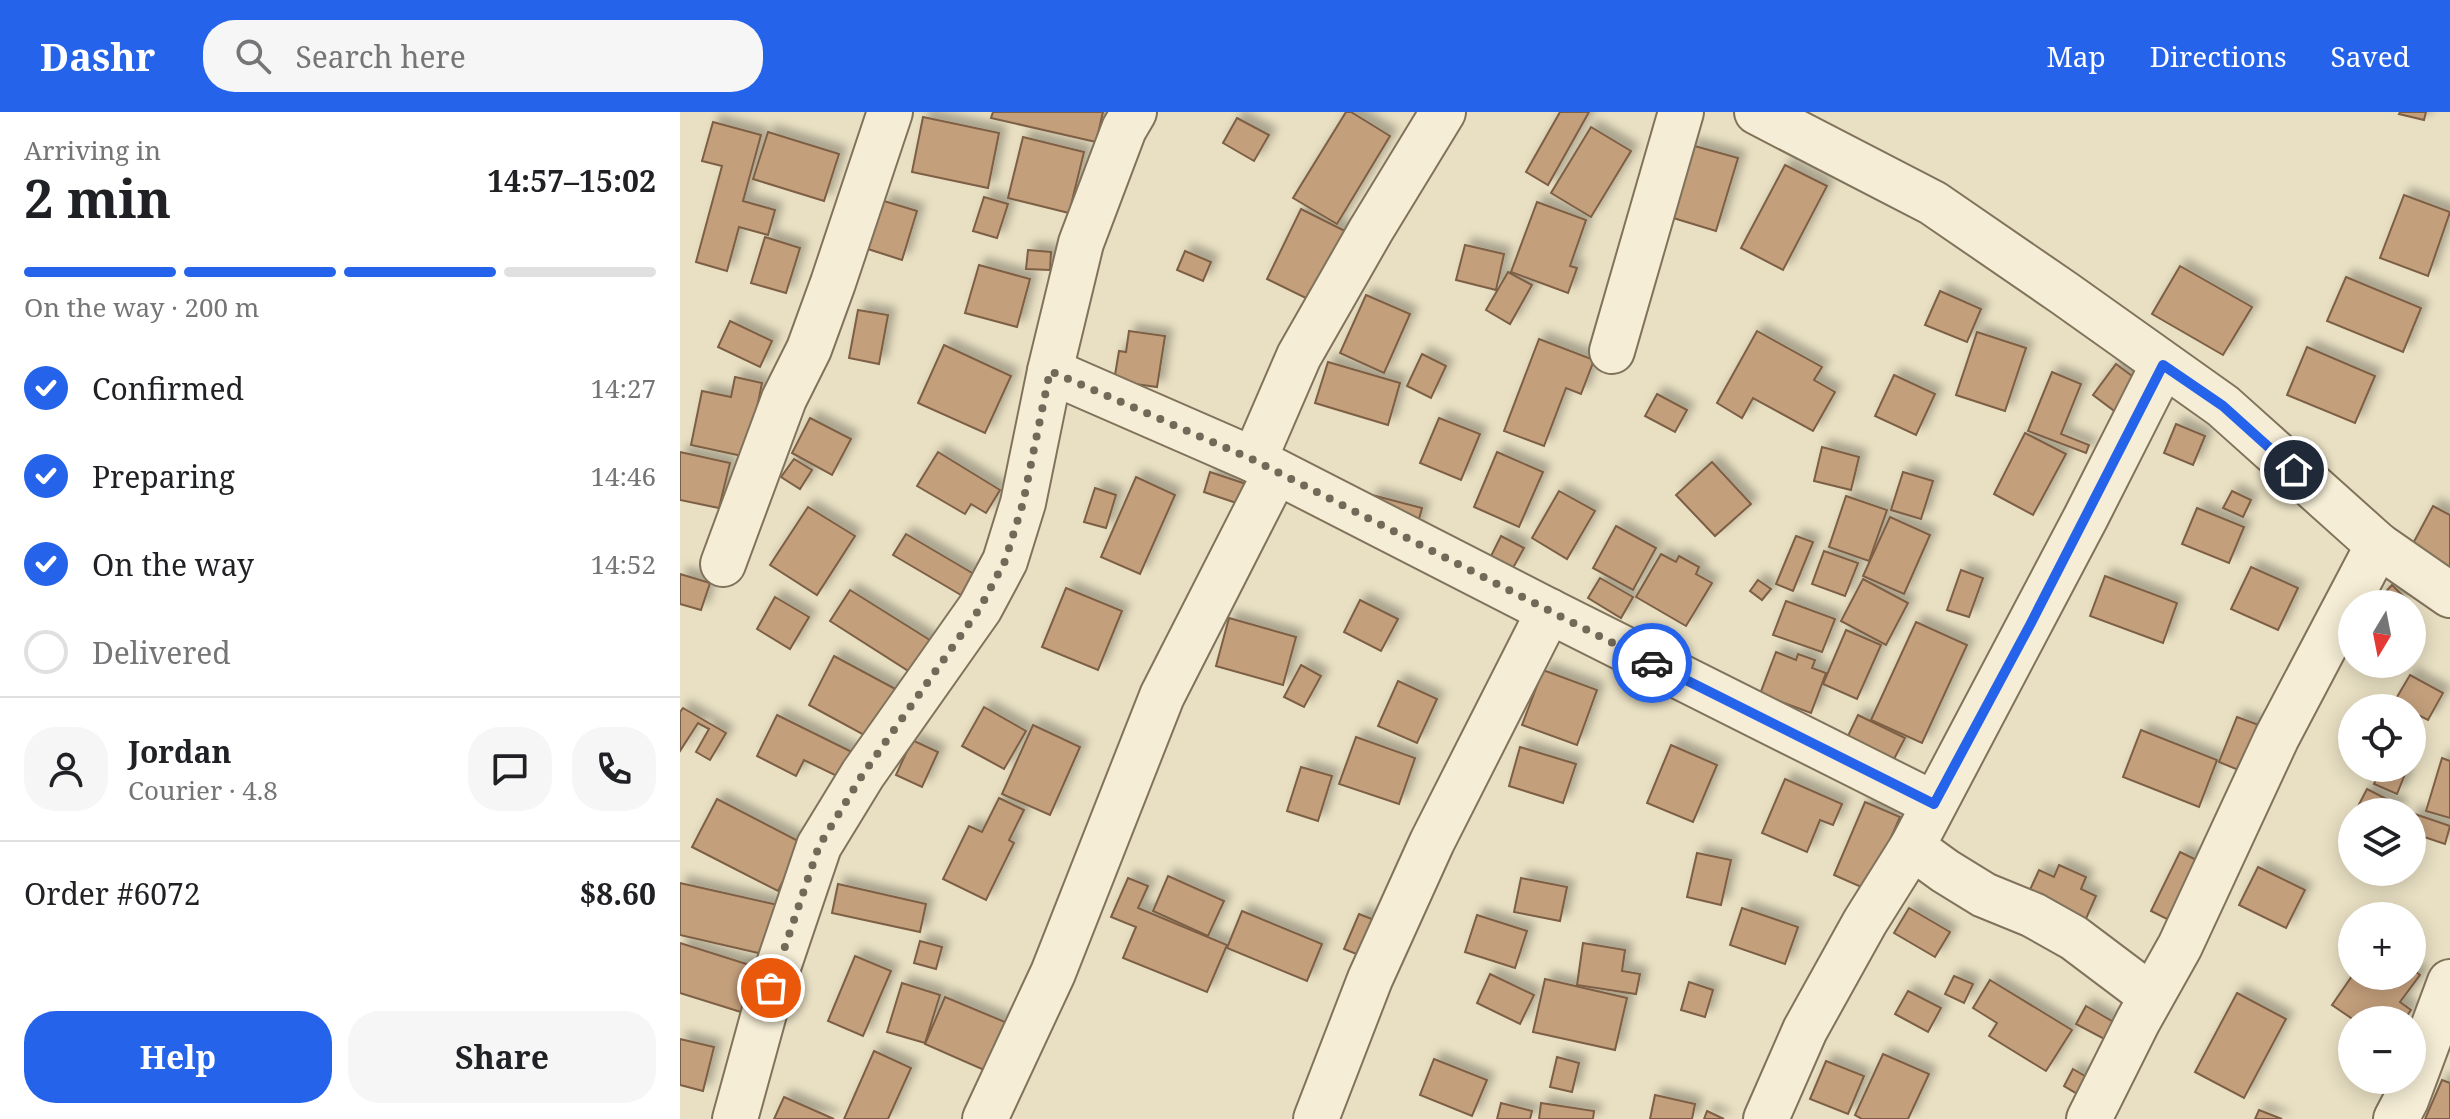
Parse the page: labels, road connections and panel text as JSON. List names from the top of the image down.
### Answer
{
  "north": "bottom",
  "page": {
    "header": "Dashr",
    "search": "Search here",
    "nav": ["Map", "Directions", "Saved"],
    "heading": ["2 min", "Arriving in", "14:57–15:02"],
    "panel": [
      "Jordan",
      "Courier · 4.8",
      "Order #6072",
      "$8.60"
    ],
    "bar": "On the way · 200 m",
    "list": [
      ["Confirmed", "14:27"],
      ["Preparing", "14:46"],
      ["On the way", "14:52"],
      "Delivered"
    ],
    "map_buttons": ["+", "−"],
    "buttons": ["Help", "Share"]
  }
}
